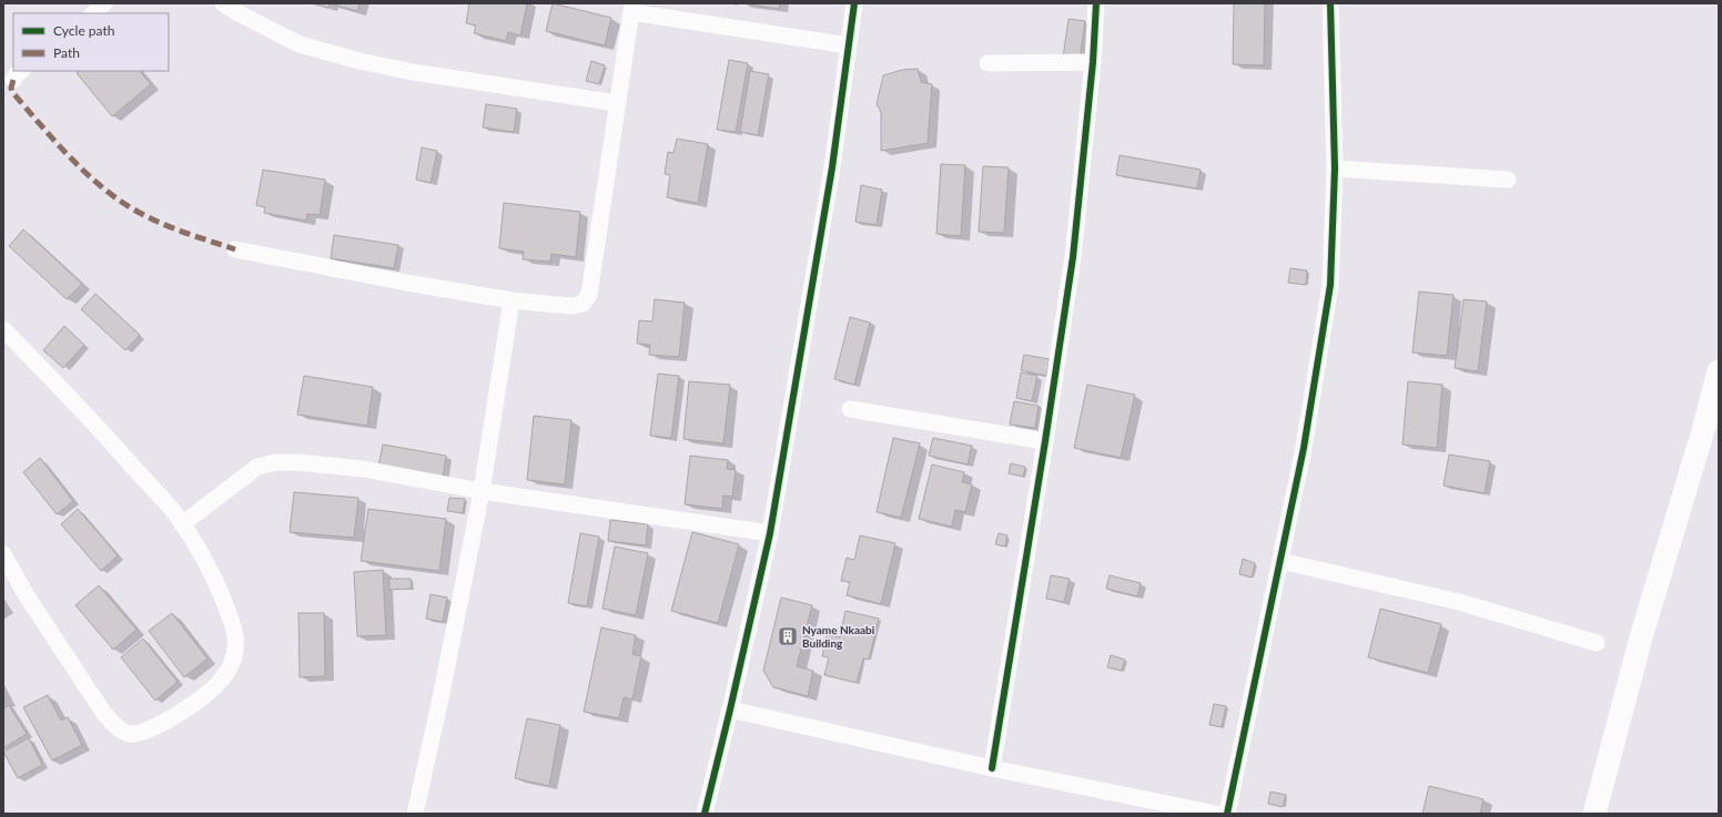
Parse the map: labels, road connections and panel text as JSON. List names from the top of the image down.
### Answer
{
  "places": {
    "building": ["Nyame Nkaabi Building"]
  },
  "legend": ["Cycle path", "Path"]
}
